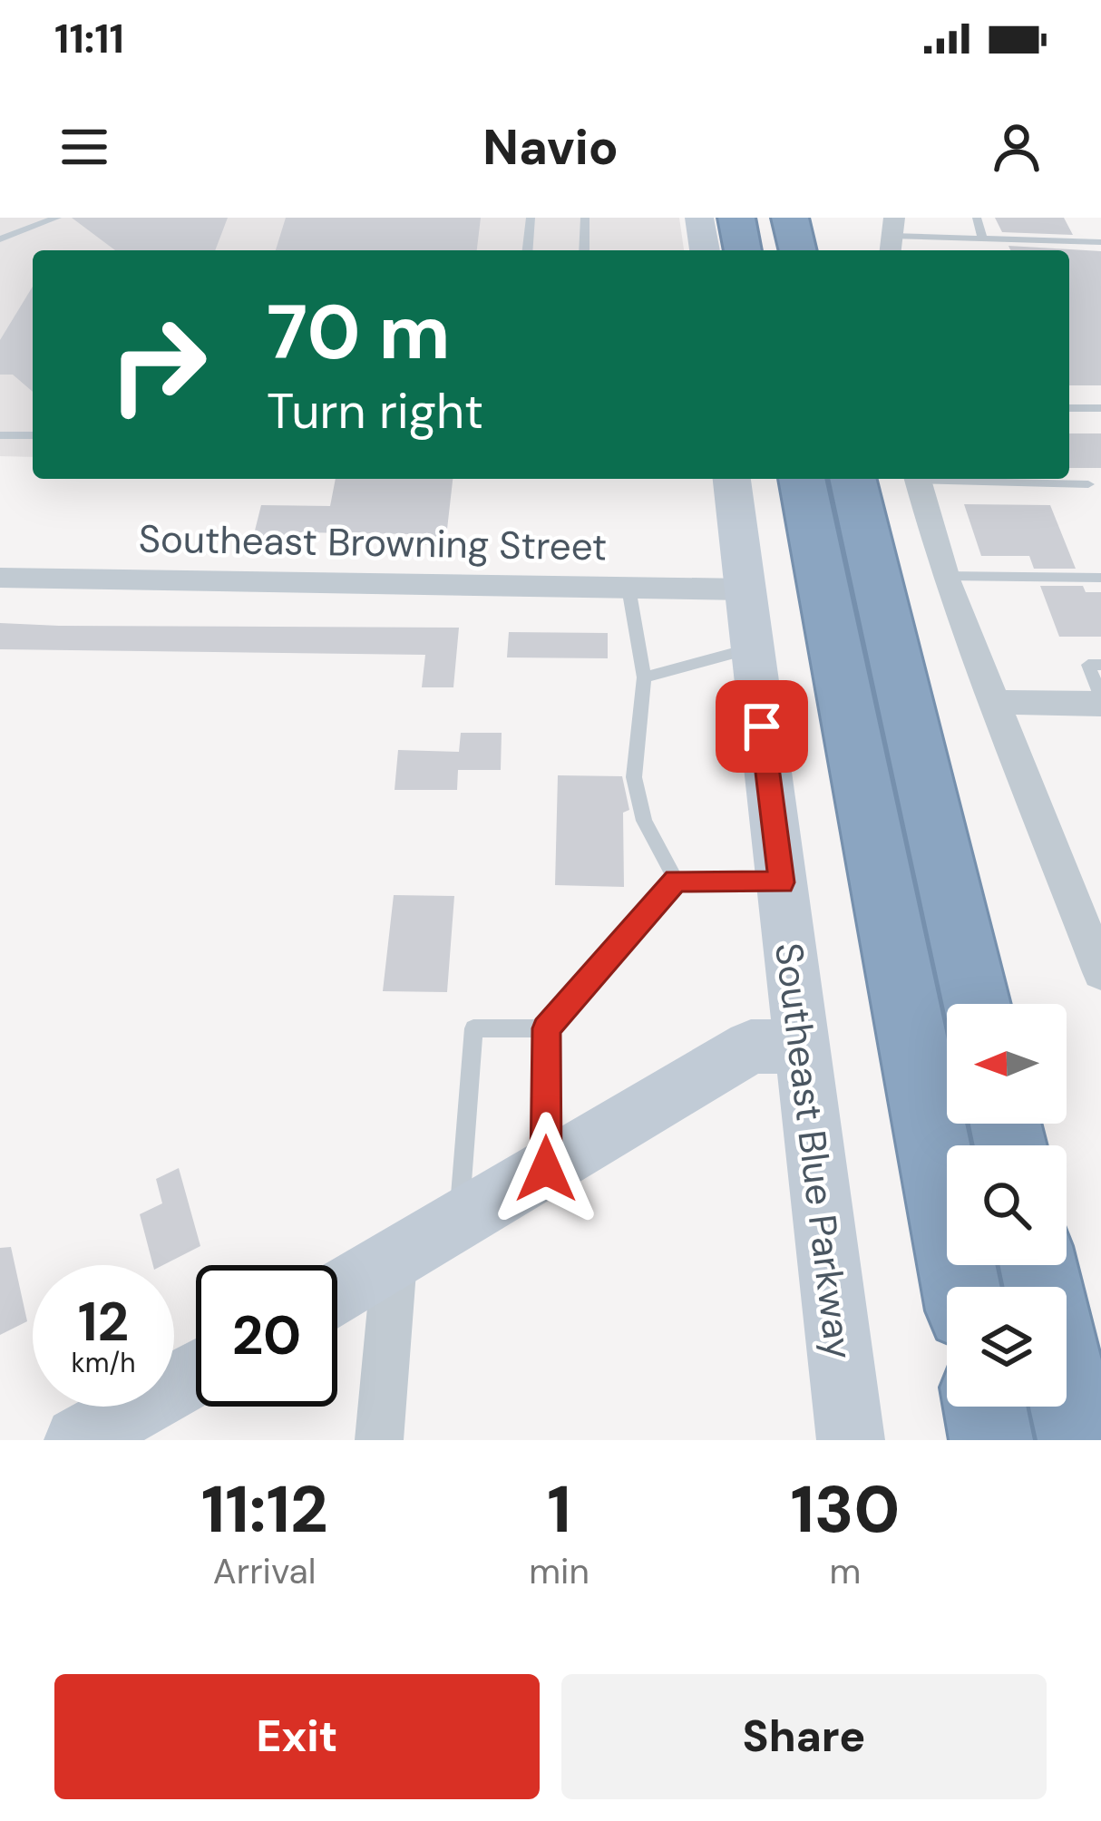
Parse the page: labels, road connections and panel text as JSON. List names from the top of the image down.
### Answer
{
  "streets": {
    "street": ["Southeast Browning Street", "Southeast Blue Parkway"]
  },
  "crossings": [
    ["Southeast Browning Street", "Southeast Blue Parkway"]
  ],
  "north": "left",
  "page": {
    "status": "11:11",
    "header": "Navio",
    "turn": ["70 m", "Turn right"],
    "speed": "12 km/h",
    "limit": "20",
    "eta": [
      "11:12",
      "Arrival",
      "1",
      "min",
      "130",
      "m"
    ],
    "buttons": ["Exit", "Share"]
  }
}
